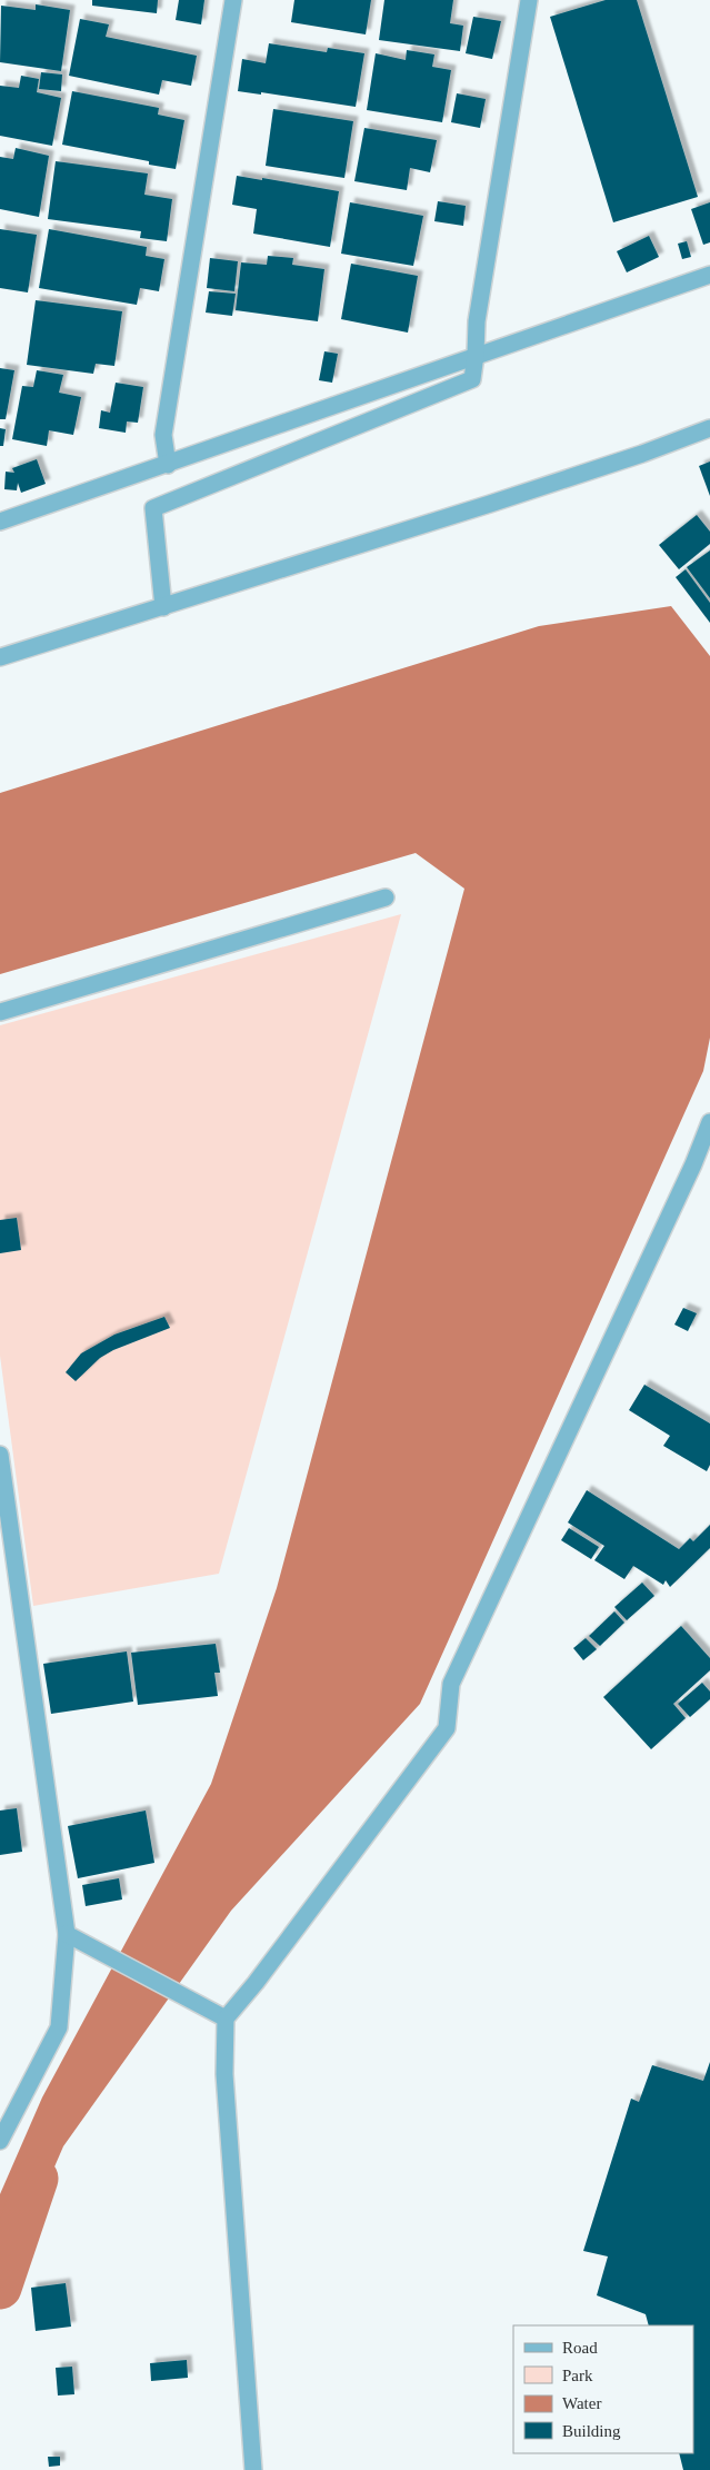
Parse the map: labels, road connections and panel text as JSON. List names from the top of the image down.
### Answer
{
  "legend": [
    "Road",
    "Park",
    "Water",
    "Building"
  ]
}
